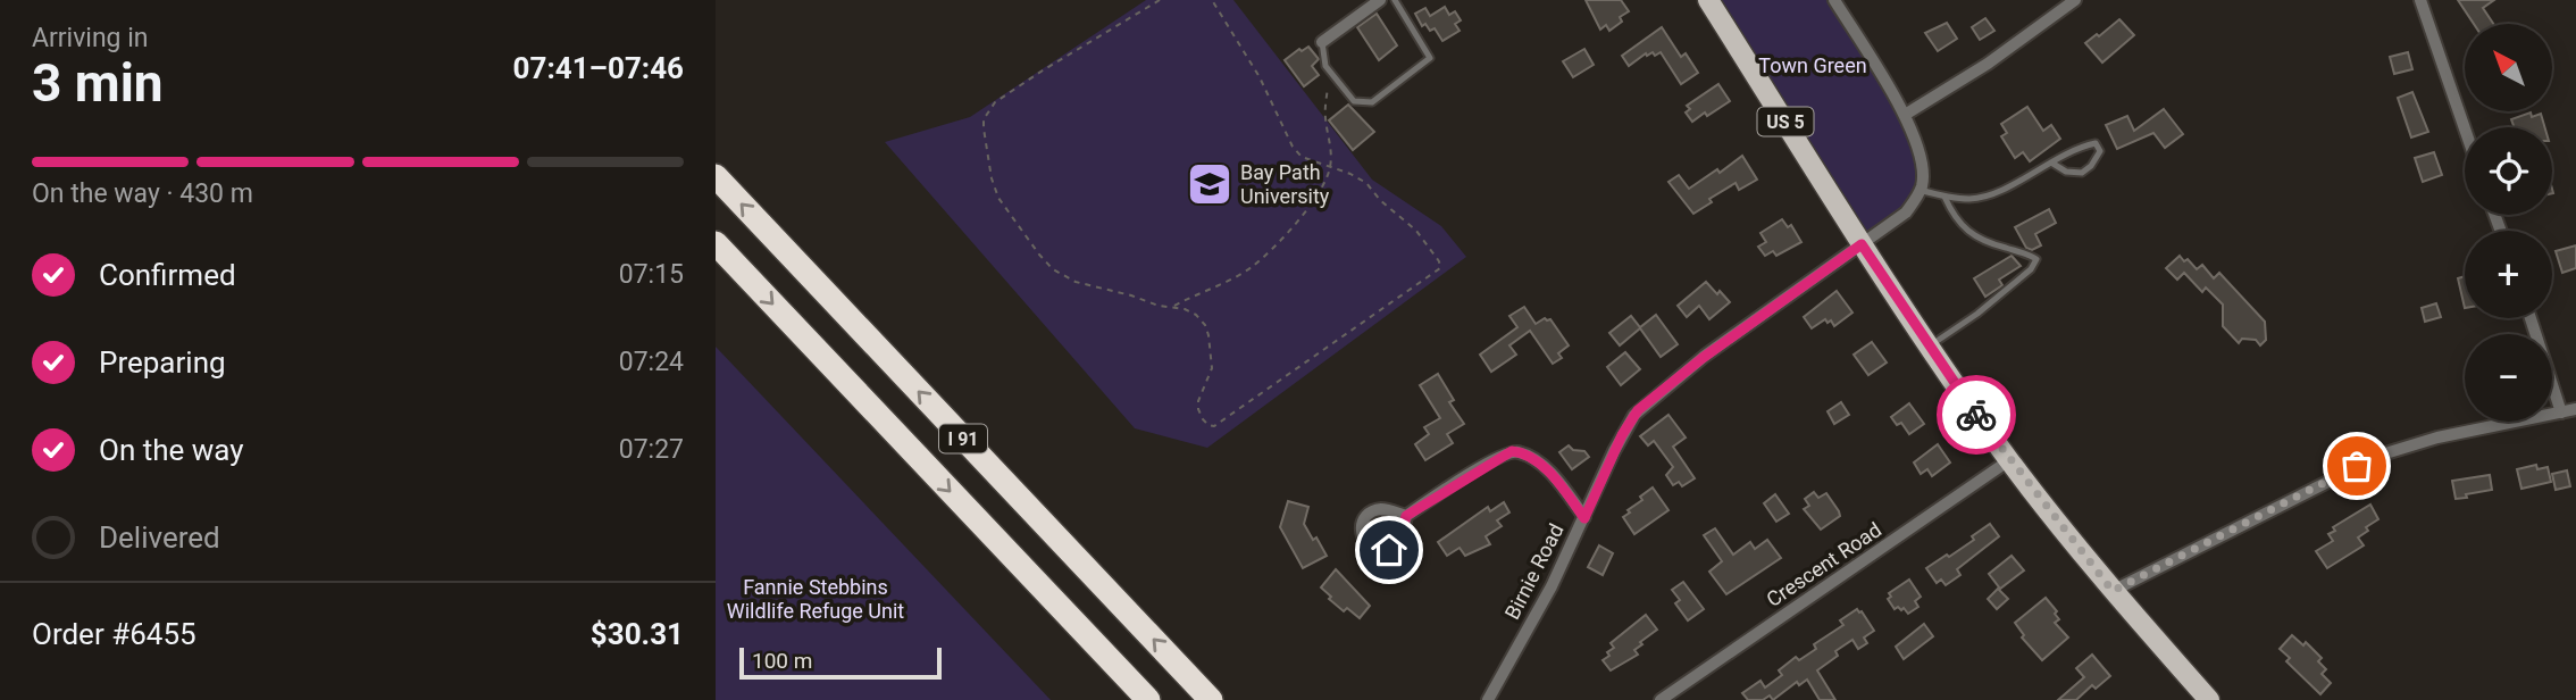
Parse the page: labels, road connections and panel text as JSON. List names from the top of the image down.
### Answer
{
  "streets": {
    "highway": ["I 91"],
    "main road": ["US 5"],
    "street": ["Crescent Road", "Birnie Road"]
  },
  "crossings": [
    ["US 5", "Crescent Road"],
    ["US 5", "Birnie Road"]
  ],
  "parks": ["Town Green", "Fannie Stebbins Wildlife Refuge Unit"],
  "places": {
    "school or university": ["Bay Path University"]
  },
  "scale_bar": "100 m",
  "north": "top left",
  "page": {
    "heading": ["3 min", "Arriving in", "07:41–07:46"],
    "panel": ["Order #6455", "$30.31"],
    "map_buttons": ["+", "−"],
    "bar": "On the way · 430 m",
    "list": [
      ["Confirmed", "07:15"],
      ["Preparing", "07:24"],
      ["On the way", "07:27"],
      "Delivered"
    ],
    "scale": "100 m"
  }
}
